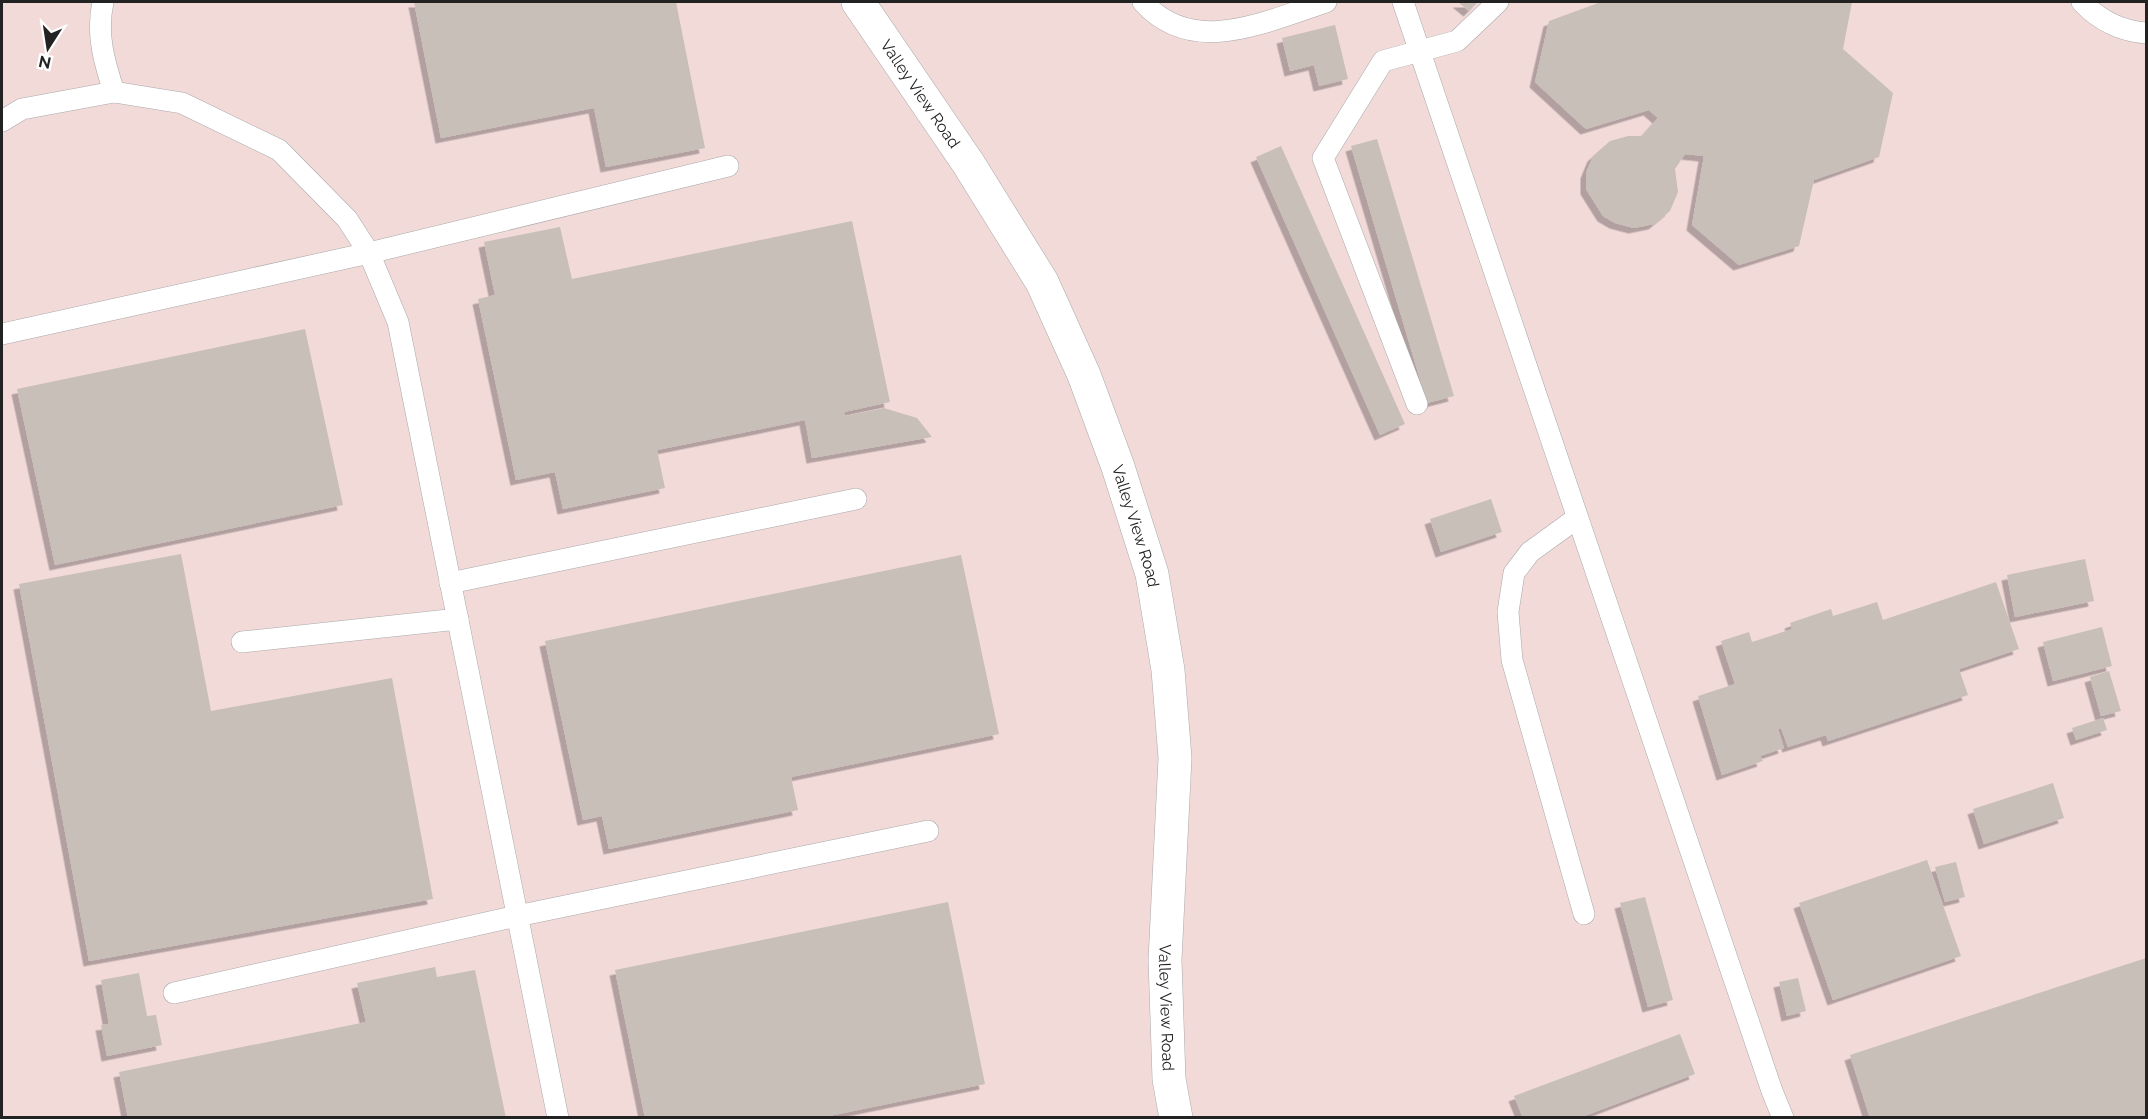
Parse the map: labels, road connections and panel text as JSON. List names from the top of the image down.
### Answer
{
  "streets": {
    "street": ["Valley View Road"]
  },
  "north": "bottom"
}
